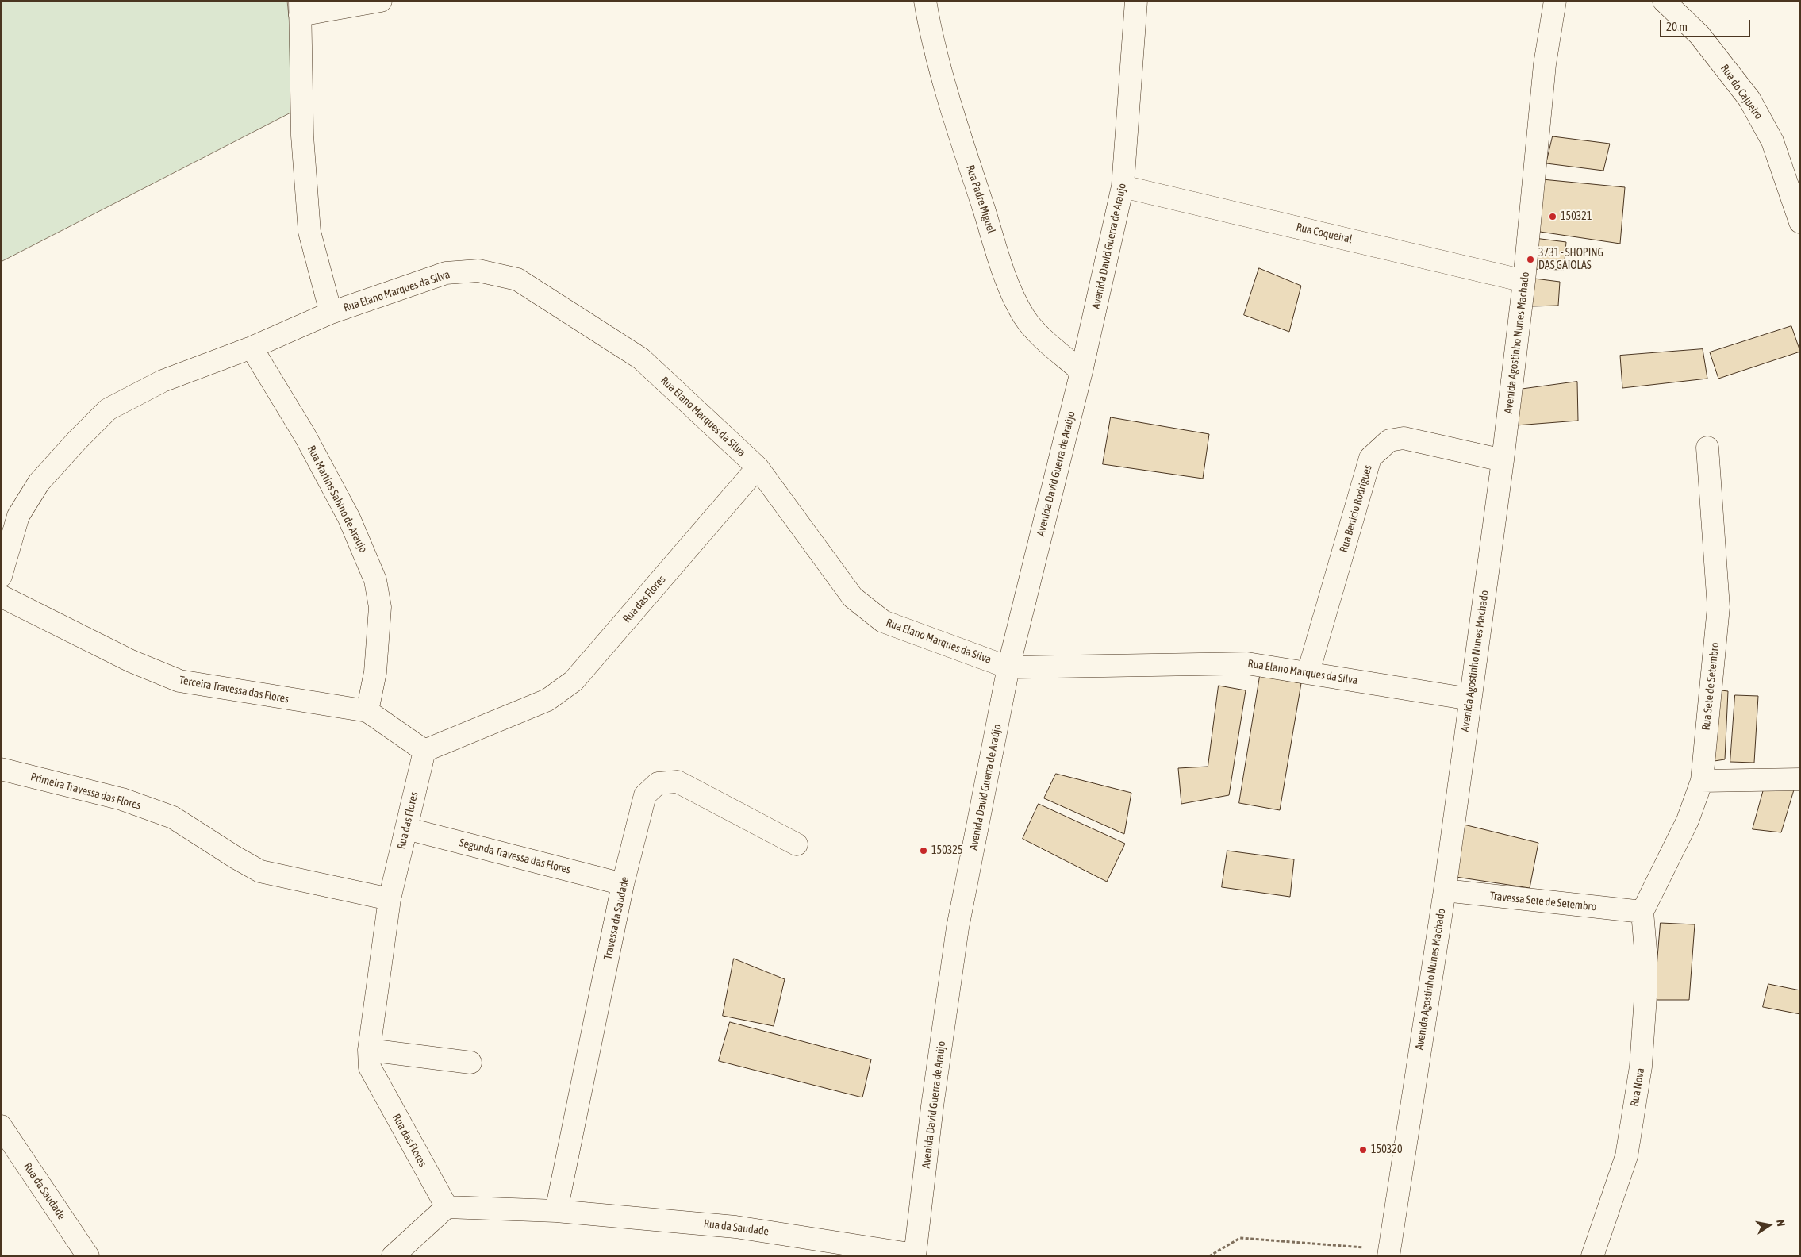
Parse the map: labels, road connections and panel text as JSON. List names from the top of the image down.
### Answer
{
  "streets": {
    "street": [
      "Rua do Cajueiro",
      "Rua Padre Miguel",
      "Rua Coqueiral",
      "Avenida David Guerra de Araujo",
      "Rua Elano Marques da Silva",
      "Avenida Agostinho Nunes Machado",
      "Avenida David Guerra de Araújo",
      "Rua Martins Sabino de Araujo",
      "Rua Benicio Rodrigues",
      "Rua das Flores",
      "Rua Sete de Setembro",
      "Terceira Travessa das Flores",
      "Primeira Travessa das Flores",
      "Segunda Travessa das Flores",
      "Travessa Sete de Setembro",
      "Travessa da Saudade",
      "Rua Nova",
      "Rua da Saudade"
    ]
  },
  "crossings": [
    ["Rua Padre Miguel", "Avenida David Guerra de Araujo"],
    ["Rua Padre Miguel", "Avenida David Guerra de Araújo"],
    ["Rua Coqueiral", "Avenida David Guerra de Araujo"],
    ["Rua Coqueiral", "Avenida Agostinho Nunes Machado"],
    ["Avenida David Guerra de Araujo", "Avenida David Guerra de Araújo"],
    ["Rua Elano Marques da Silva", "Avenida Agostinho Nunes Machado"],
    ["Rua Elano Marques da Silva", "Avenida David Guerra de Araújo"],
    ["Rua Elano Marques da Silva", "Rua Martins Sabino de Araujo"],
    ["Rua Elano Marques da Silva", "Rua Benicio Rodrigues"],
    ["Rua Elano Marques da Silva", "Rua das Flores"],
    ["Avenida Agostinho Nunes Machado", "Rua Benicio Rodrigues"],
    ["Avenida Agostinho Nunes Machado", "Travessa Sete de Setembro"],
    ["Avenida David Guerra de Araújo", "Rua da Saudade"],
    ["Rua Martins Sabino de Araujo", "Terceira Travessa das Flores"],
    ["Rua das Flores", "Terceira Travessa das Flores"],
    ["Rua das Flores", "Primeira Travessa das Flores"],
    ["Rua das Flores", "Segunda Travessa das Flores"],
    ["Rua Sete de Setembro", "Travessa Sete de Setembro"],
    ["Rua Sete de Setembro", "Rua Nova"],
    ["Segunda Travessa das Flores", "Travessa da Saudade"],
    ["Travessa Sete de Setembro", "Rua Nova"],
    ["Travessa da Saudade", "Rua da Saudade"]
  ],
  "places": [
    "150321",
    "3731 - SHOPING DAS GAIOLAS",
    "150325",
    "150320"
  ],
  "scale_bar": "20 m",
  "north": "right"
}
